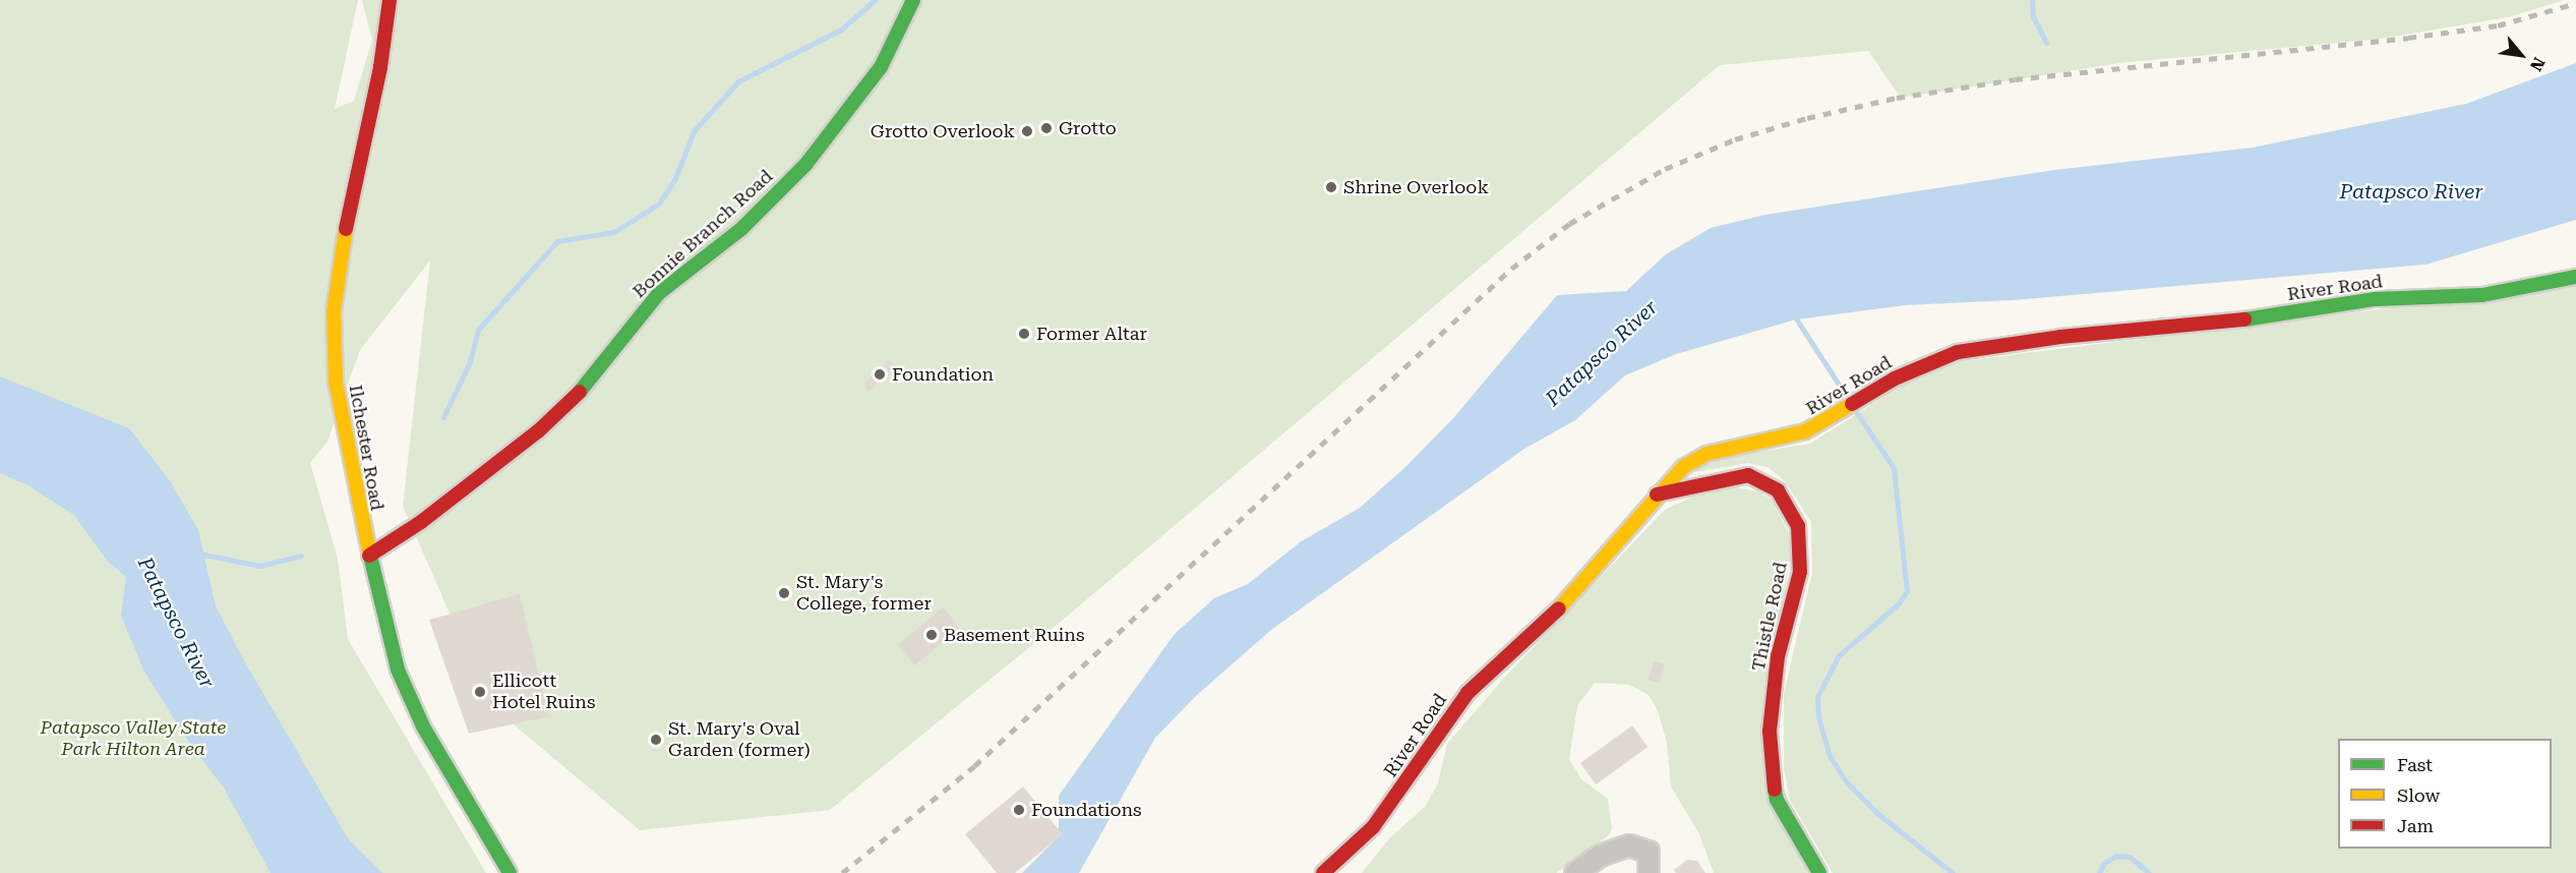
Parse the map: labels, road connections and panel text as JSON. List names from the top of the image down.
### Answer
{
  "streets": {
    "street": [
      "Bonnie Branch Road",
      "River Road",
      "Ilchester Road",
      "Thistle Road"
    ]
  },
  "crossings": [
    ["Bonnie Branch Road", "Ilchester Road"],
    ["River Road", "Thistle Road"]
  ],
  "water": ["Patapsco River"],
  "parks": ["Patapsco Valley State Park Hilton Area"],
  "places": [
    "Grotto",
    "Grotto Overlook",
    "Shrine Overlook",
    "Former Altar",
    "Foundation",
    "St. Mary's College, former",
    "Basement Ruins",
    "Ellicott Hotel Ruins",
    "St. Mary's Oval Garden (former)",
    "Foundations"
  ],
  "legend": ["Fast", "Slow", "Jam"],
  "north": "bottom right"
}
